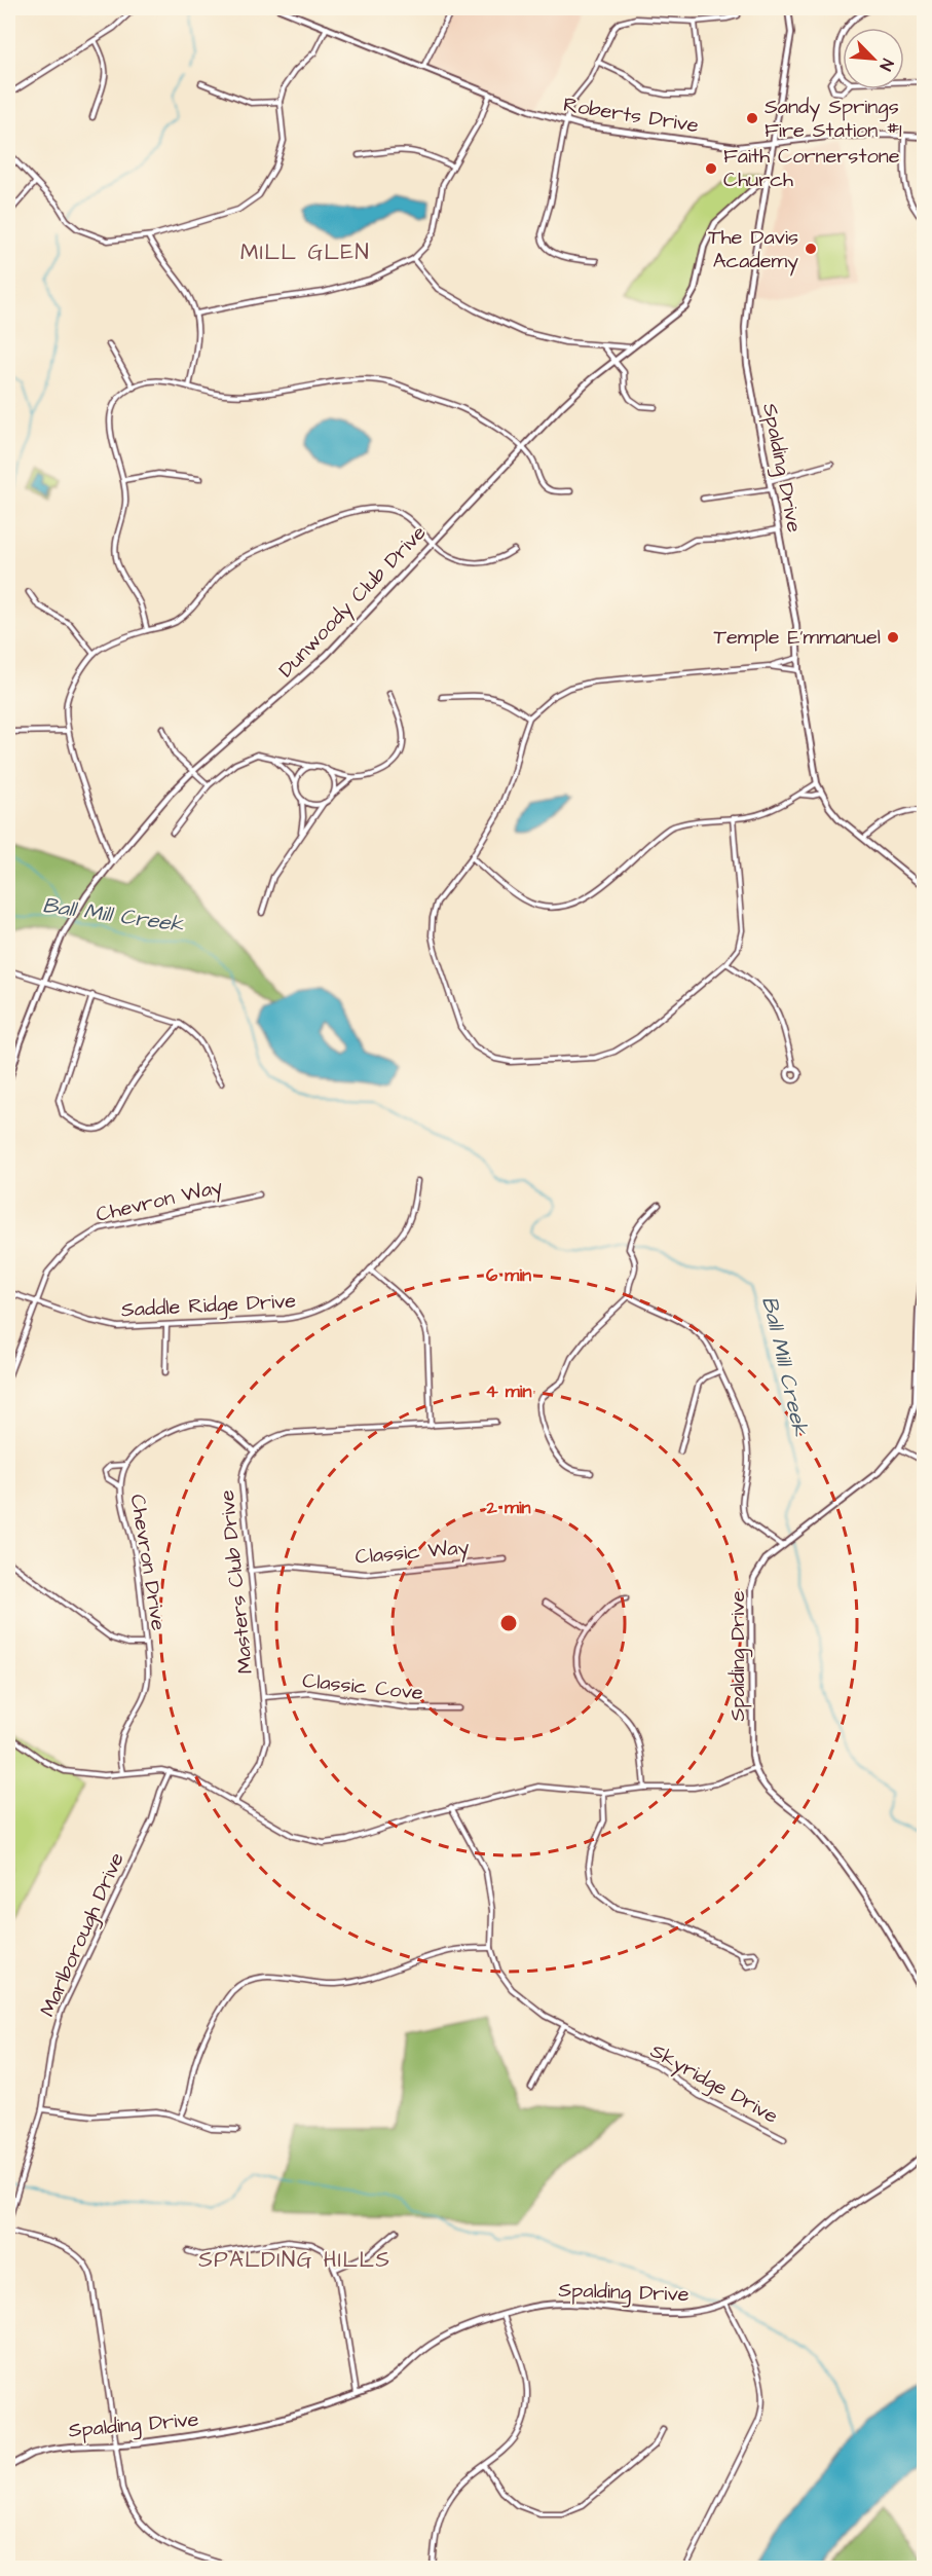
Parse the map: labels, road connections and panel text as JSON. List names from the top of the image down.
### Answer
{
  "streets": {
    "street": [
      "Roberts Drive",
      "Spalding Drive",
      "Dunwoody Club Drive",
      "Chevron Way",
      "Saddle Ridge Drive",
      "Classic Way",
      "Chevron Drive",
      "Masters Club Drive",
      "Classic Cove",
      "Marlborough Drive",
      "Skyridge Drive"
    ]
  },
  "crossings": [
    ["Roberts Drive", "Spalding Drive"],
    ["Spalding Drive", "Dunwoody Club Drive"],
    ["Chevron Way", "Saddle Ridge Drive"],
    ["Classic Way", "Masters Club Drive"],
    ["Masters Club Drive", "Classic Cove"]
  ],
  "districts": ["MILL GLEN", "SPALDING HILLS"],
  "water": ["Ball Mill Creek"],
  "places": [
    "Sandy Springs Fire Station #1",
    "Faith Cornerstone Church",
    "The Davis Academy",
    "Temple E'mmanuel"
  ],
  "north": "bottom right",
  "rings": ["6 min", "4 min", "2 min"]
}
